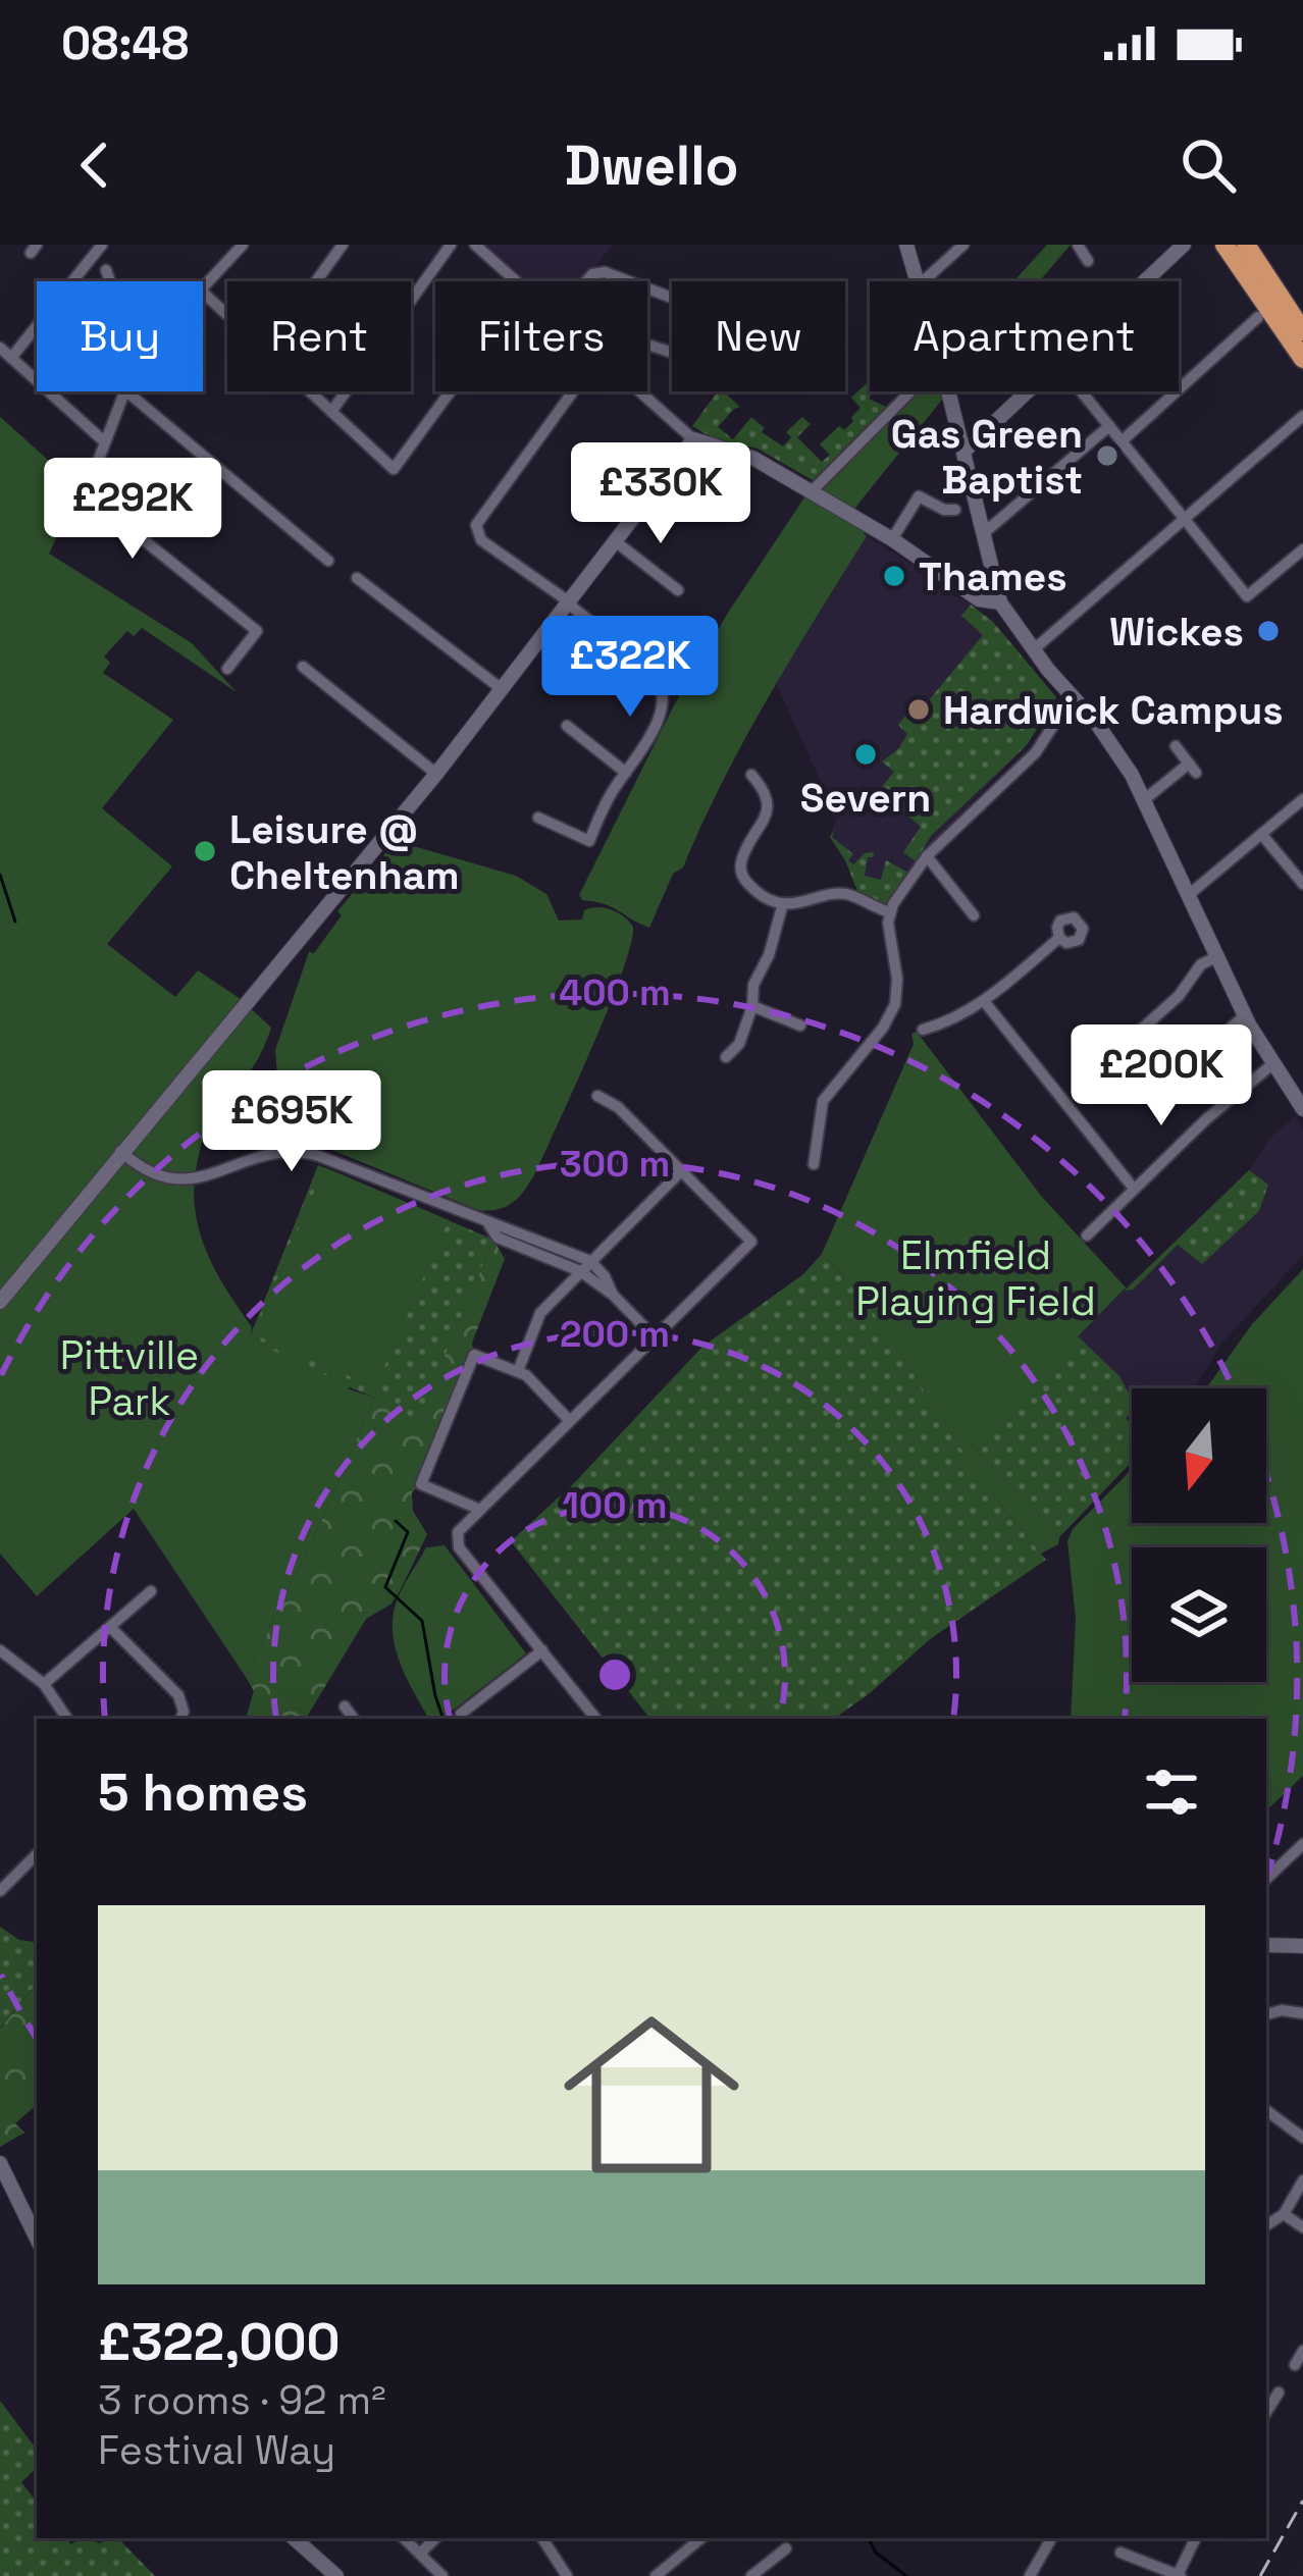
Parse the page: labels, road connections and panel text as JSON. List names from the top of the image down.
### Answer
{
  "parks": ["Elmfield Playing Field", "Pittville Park"],
  "places": [
    "Gas Green Baptist",
    "Thames",
    "Wickes",
    "Hardwick Campus",
    "Severn",
    "Leisure @ Cheltenham"
  ],
  "north": "bottom",
  "page": {
    "status": "08:48",
    "header": "Dwello",
    "chip": [
      "Buy",
      "Rent",
      "Filters",
      "New",
      "Apartment"
    ],
    "price": [
      "£330K",
      "£292K",
      "£322K",
      "£200K",
      "£695K"
    ],
    "heading": "5 homes",
    "list": [
      {
        "name": "£322,000",
        "note": "3 rooms · 92 m² · Festival Way"
      }
    ]
  },
  "rings": [
    "400 m",
    "300 m",
    "200 m",
    "100 m"
  ]
}
